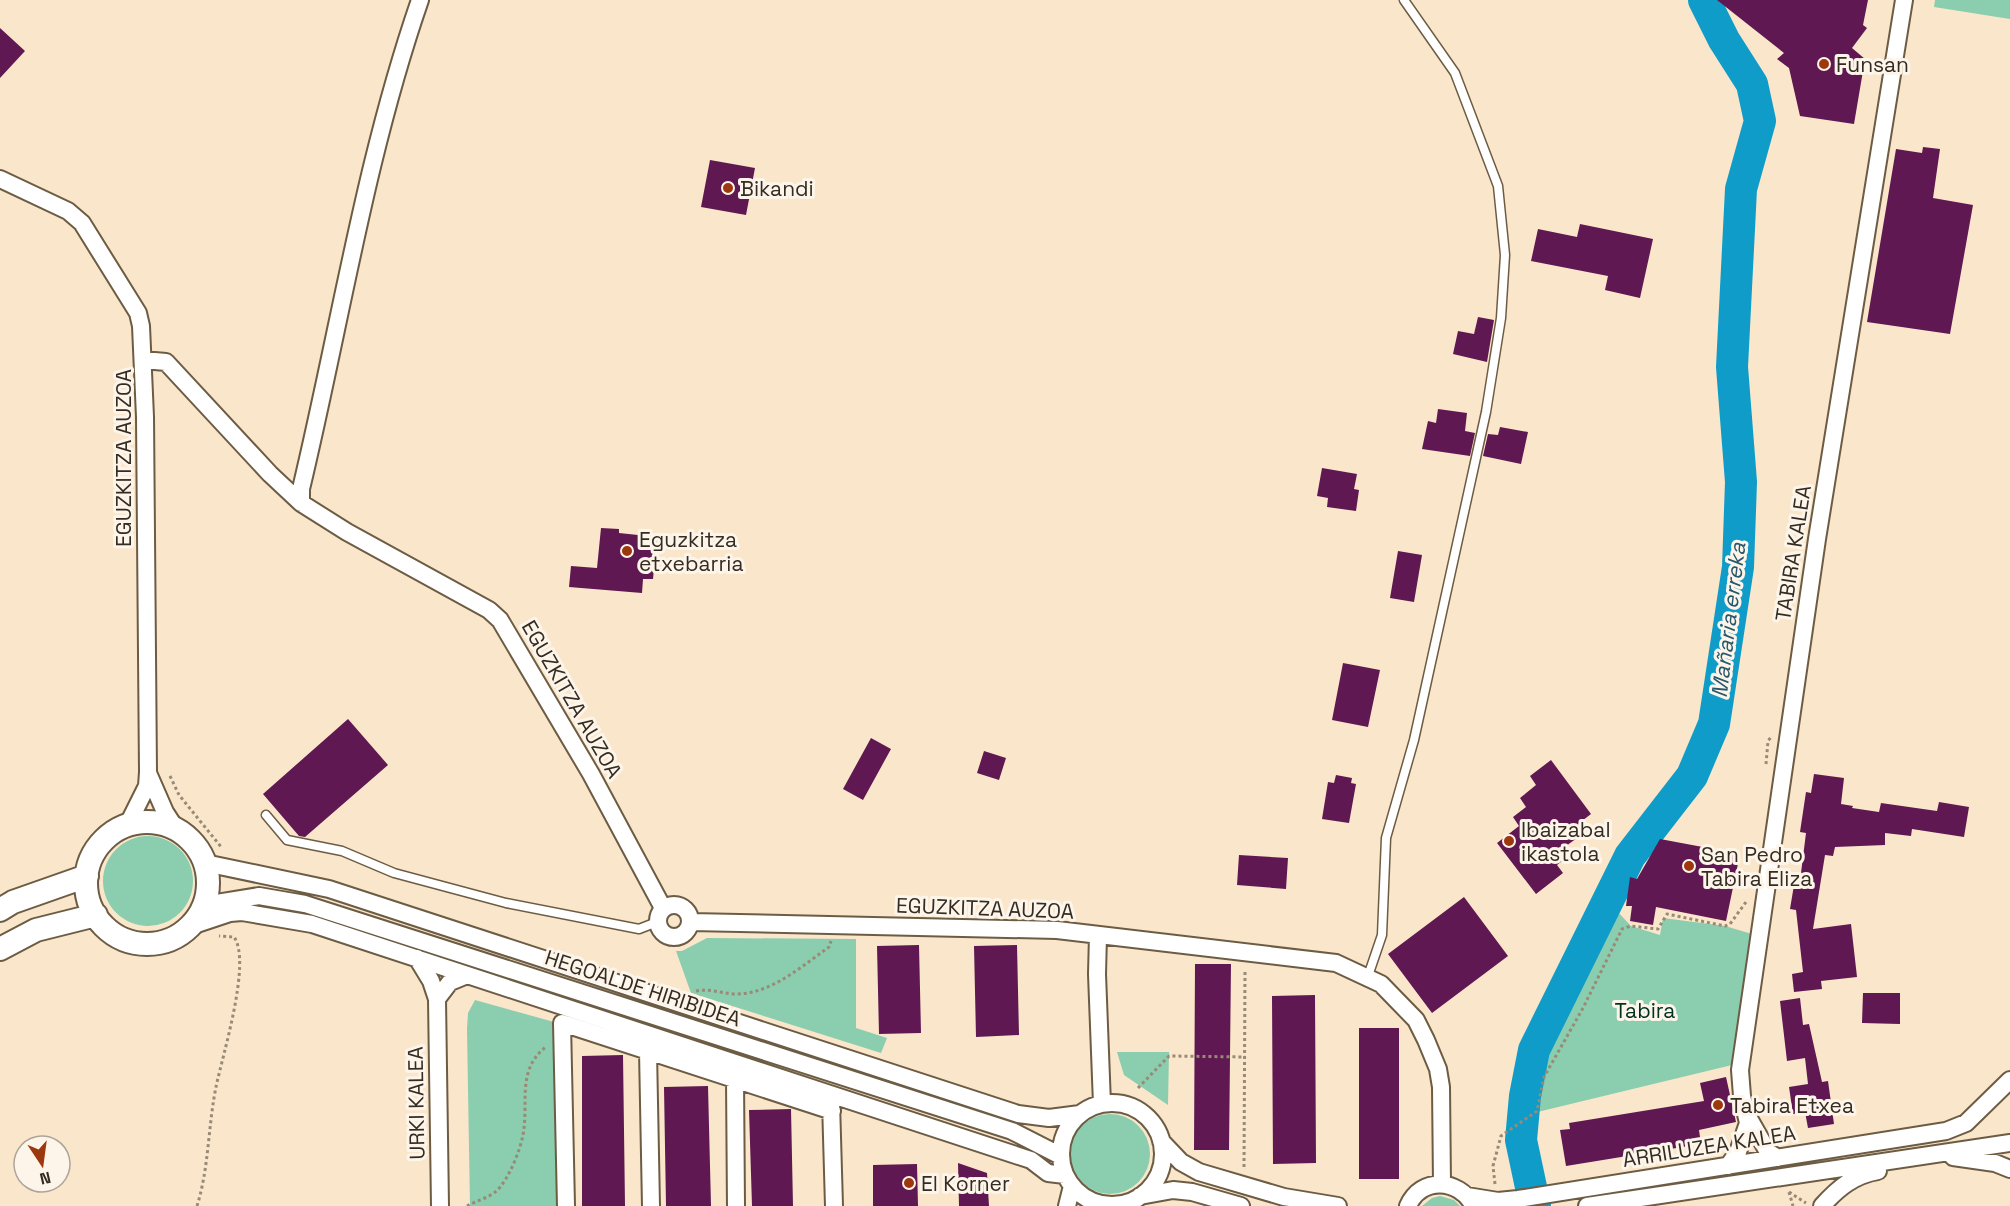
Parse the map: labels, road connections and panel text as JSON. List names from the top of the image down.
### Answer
{
  "streets": {
    "street": [
      "EGUZKITZA AUZOA",
      "TABIRA KALEA",
      "HEGOALDE HIRIBIDEA",
      "URKI KALEA",
      "ARRILUZEA KALEA"
    ]
  },
  "crossings": [
    ["EGUZKITZA AUZOA", "HEGOALDE HIRIBIDEA"],
    ["EGUZKITZA AUZOA", "ARRILUZEA KALEA"]
  ],
  "water": ["Mañaria erreka"],
  "parks": ["Tabira"],
  "places": [
    "Funsan",
    "Bikandi",
    "Eguzkitza etxebarria",
    "Ibaizabal ikastola",
    "San Pedro Tabira Eliza",
    "Tabira Etxea",
    "El Korner"
  ],
  "north": "bottom"
}
